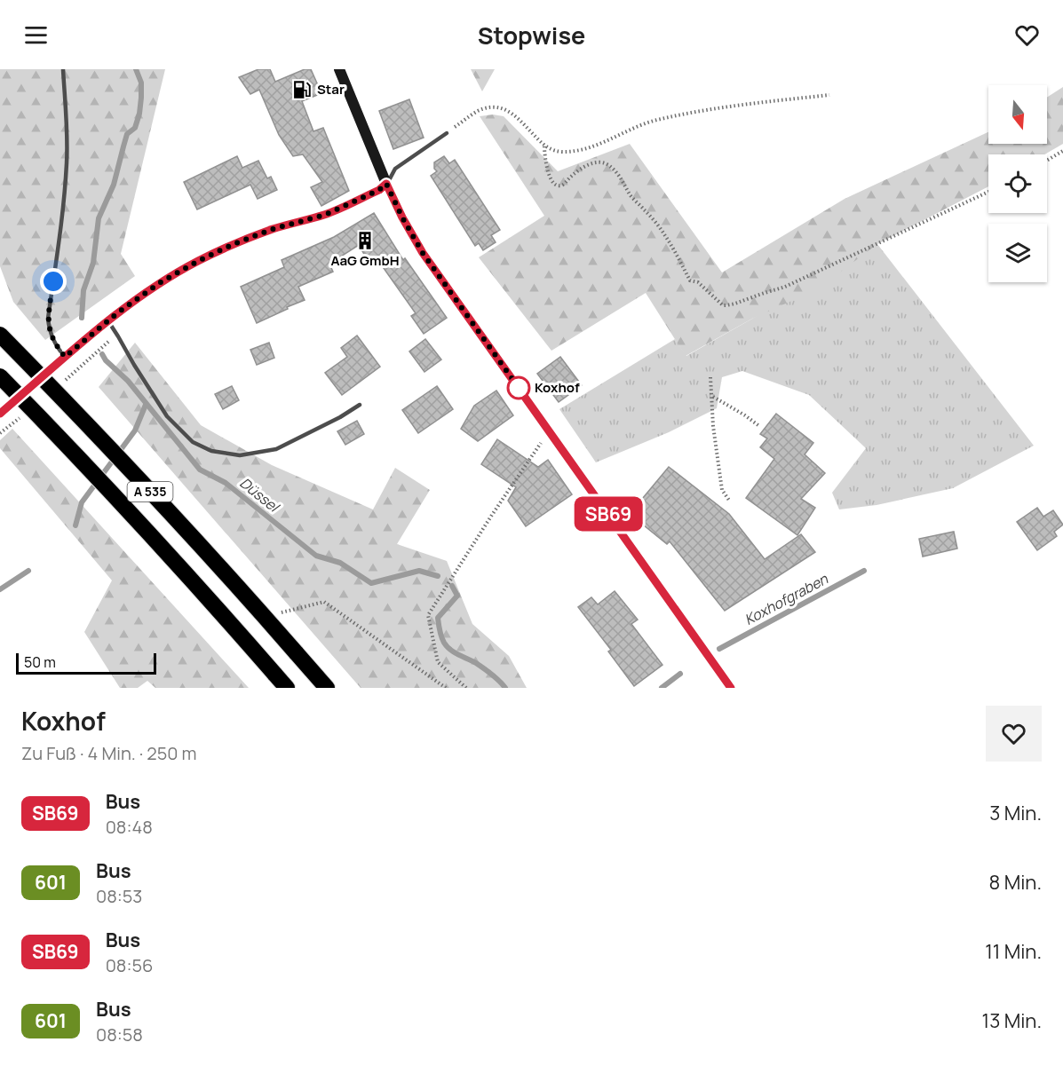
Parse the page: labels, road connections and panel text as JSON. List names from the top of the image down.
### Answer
{
  "streets": {
    "highway": ["A 535"]
  },
  "water": ["Düssel", "Koxhofgraben"],
  "places": {
    "fuel station": ["Star"],
    "building": ["AaG GmbH"],
    "other": ["Koxhof"]
  },
  "lines": ["bus line SB69"],
  "scale_bar": "50 m",
  "north": "bottom",
  "page": {
    "header": "Stopwise",
    "on_map": "SB69",
    "scale": "50 m",
    "heading": ["Koxhof", "Zu Fuß · 4 Min. · 250 m"],
    "list": [
      {
        "mark": "SB69",
        "name": "Bus",
        "note": "08:48",
        "value": "3 Min."
      },
      {
        "mark": "601",
        "name": "Bus",
        "note": "08:53",
        "value": "8 Min."
      },
      {
        "mark": "SB69",
        "name": "Bus",
        "note": "08:56",
        "value": "11 Min."
      },
      {
        "mark": "601",
        "name": "Bus",
        "note": "08:58",
        "value": "13 Min."
      }
    ]
  }
}
